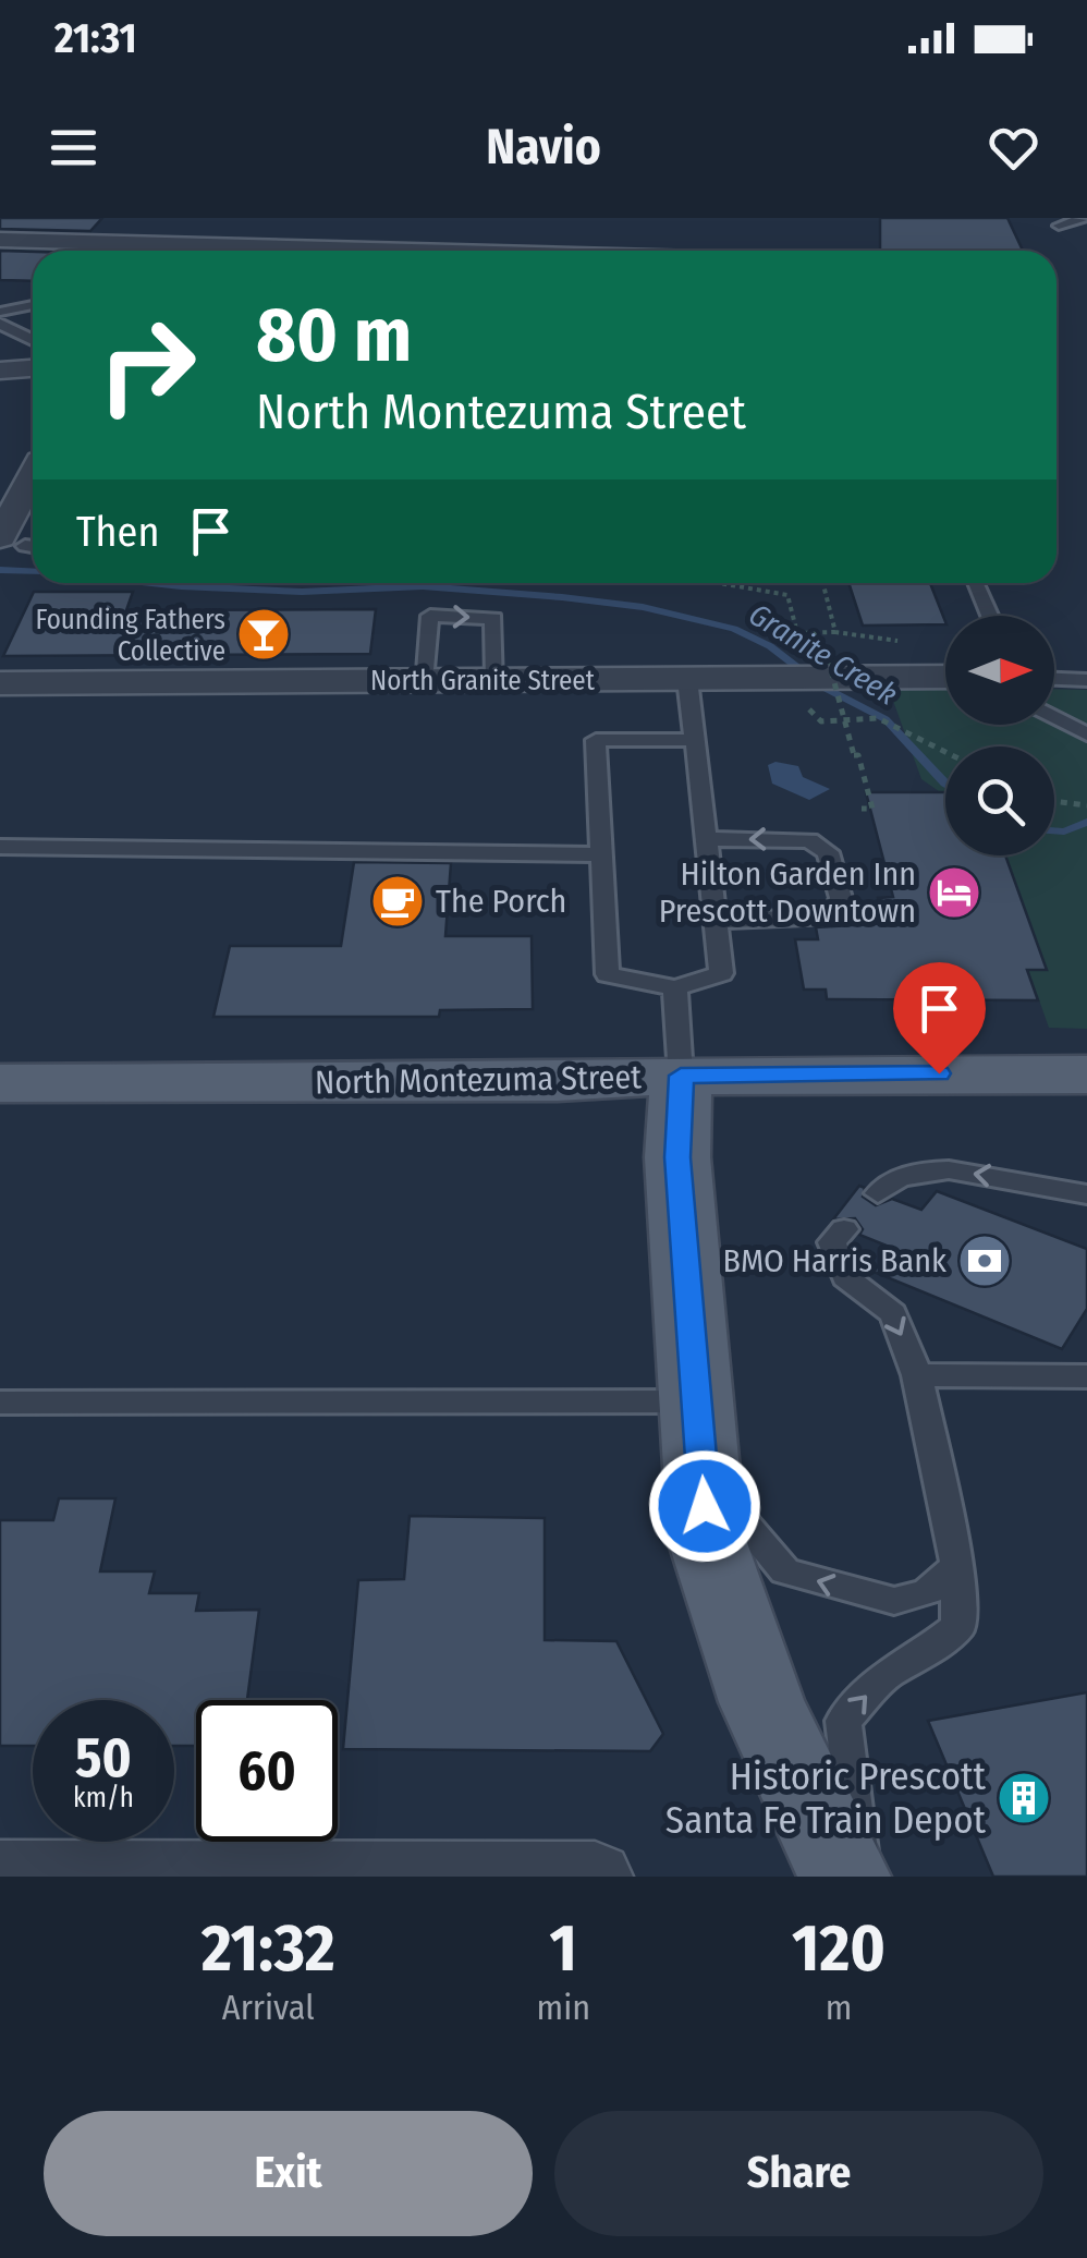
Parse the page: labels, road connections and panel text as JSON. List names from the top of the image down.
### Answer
{
  "streets": {
    "main road": ["North Montezuma Street"],
    "street": ["North Granite Street"]
  },
  "water": ["Granite Creek"],
  "places": {
    "bar": ["Founding Fathers Collective"],
    "hotel": ["Hilton Garden Inn Prescott Downtown"],
    "cafe": ["The Porch"],
    "bank": ["BMO Harris Bank"],
    "building": ["Historic Prescott Santa Fe Train Depot"]
  },
  "north": "right",
  "page": {
    "status": "21:31",
    "header": "Navio",
    "turn": ["80 m", "North Montezuma Street"],
    "then": "Then",
    "speed": "50 km/h",
    "limit": "60",
    "eta": [
      "21:32",
      "Arrival",
      "1",
      "min",
      "120",
      "m"
    ],
    "buttons": ["Exit", "Share"]
  }
}
